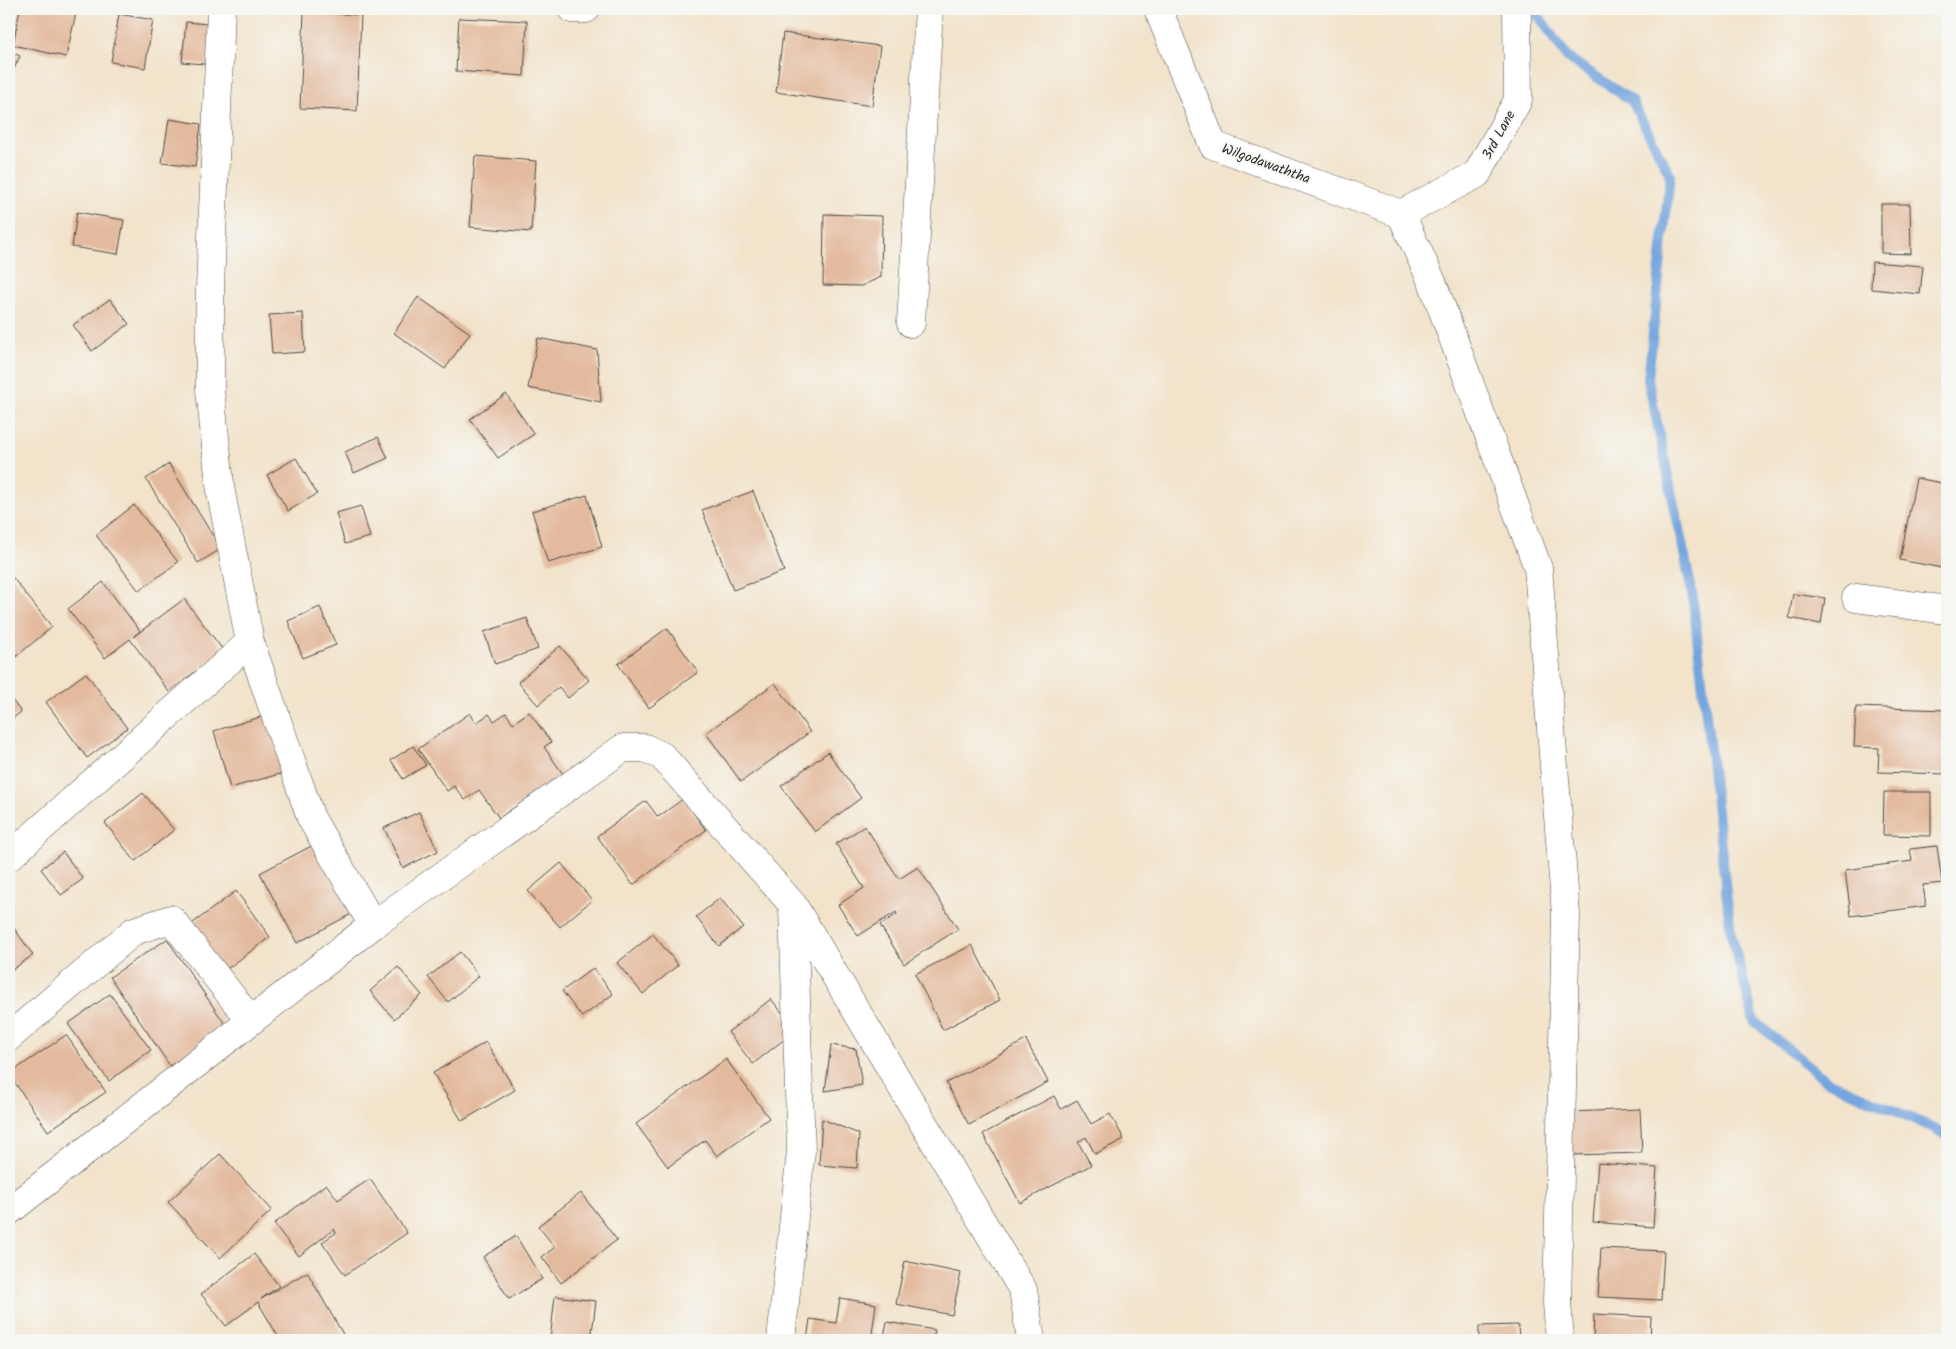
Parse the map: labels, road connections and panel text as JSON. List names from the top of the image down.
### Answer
{
  "streets": {
    "street": ["3rd Lane", "Wilgodawaththa"]
  },
  "crossings": [
    ["3rd Lane", "Wilgodawaththa"]
  ]
}
